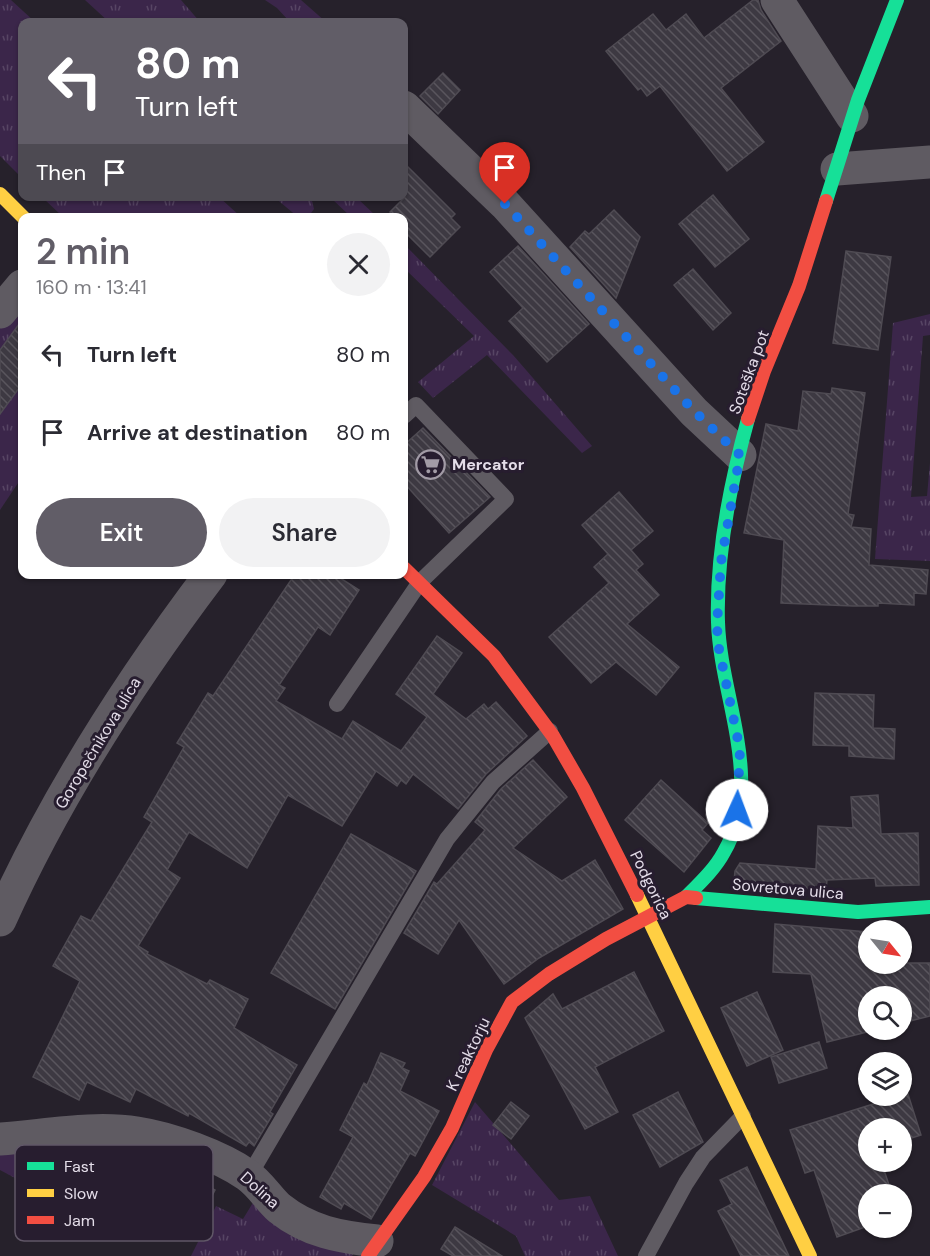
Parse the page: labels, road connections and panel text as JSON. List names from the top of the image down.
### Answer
{
  "streets": {
    "street": [
      "Soteška pot",
      "Goropečnikova ulica",
      "Podgorica",
      "Sovretova ulica",
      "K reaktorju",
      "Dolina"
    ]
  },
  "crossings": [
    ["Soteška pot", "Sovretova ulica"],
    ["Podgorica", "K reaktorju"],
    ["K reaktorju", "Dolina"]
  ],
  "places": {
    "supermarket": ["Mercator"]
  },
  "legend": ["Fast", "Slow", "Jam"],
  "north": "bottom right",
  "page": {
    "turn": ["80 m", "Turn left"],
    "then": "Then",
    "heading": ["2 min", "160 m · 13:41"],
    "list": [
      {
        "name": "Turn left",
        "value": "80 m"
      },
      {
        "name": "Arrive at destination",
        "value": "80 m"
      }
    ],
    "buttons": ["Exit", "Share"],
    "map_buttons": ["+", "−"]
  }
}
